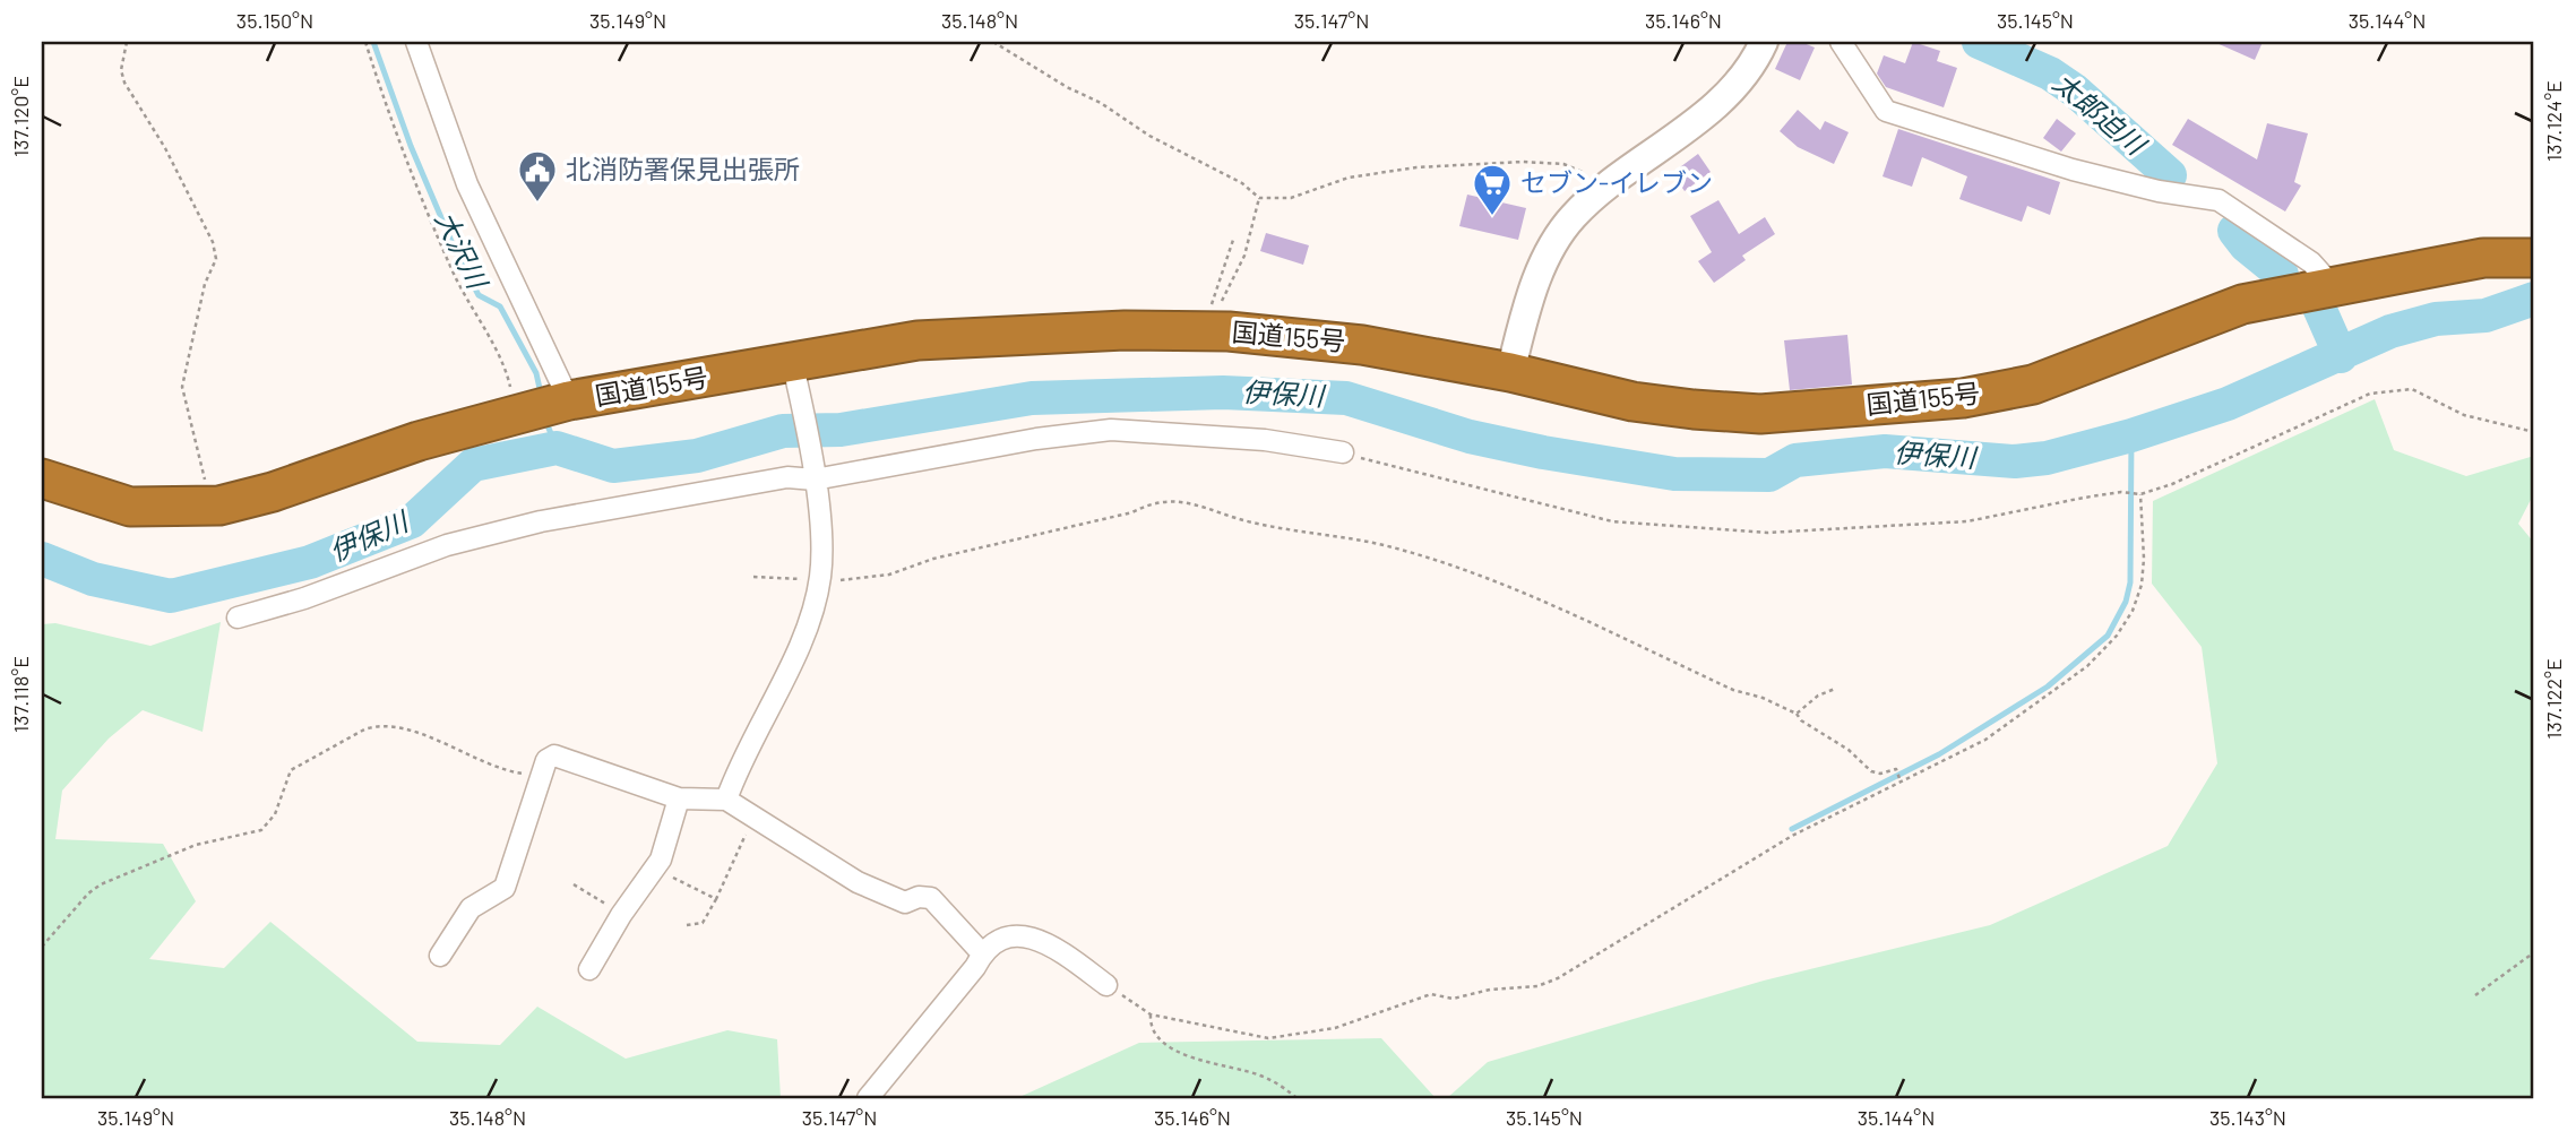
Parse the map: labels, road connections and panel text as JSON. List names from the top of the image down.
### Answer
{
  "streets": {
    "highway": ["国道155号"]
  },
  "water": ["太郎迫川", "大沢川", "伊保川"],
  "places": {
    "public building": ["北消防署保見出張所"],
    "supermarket": ["セブン-イレブン"]
  },
  "coordinates": [
    "35.150°N",
    "35.149°N",
    "35.148°N",
    "35.147°N",
    "35.146°N",
    "35.145°N",
    "35.144°N",
    "137.120°E",
    "137.124°E",
    "137.118°E",
    "137.122°E",
    "35.143°N"
  ]
}
